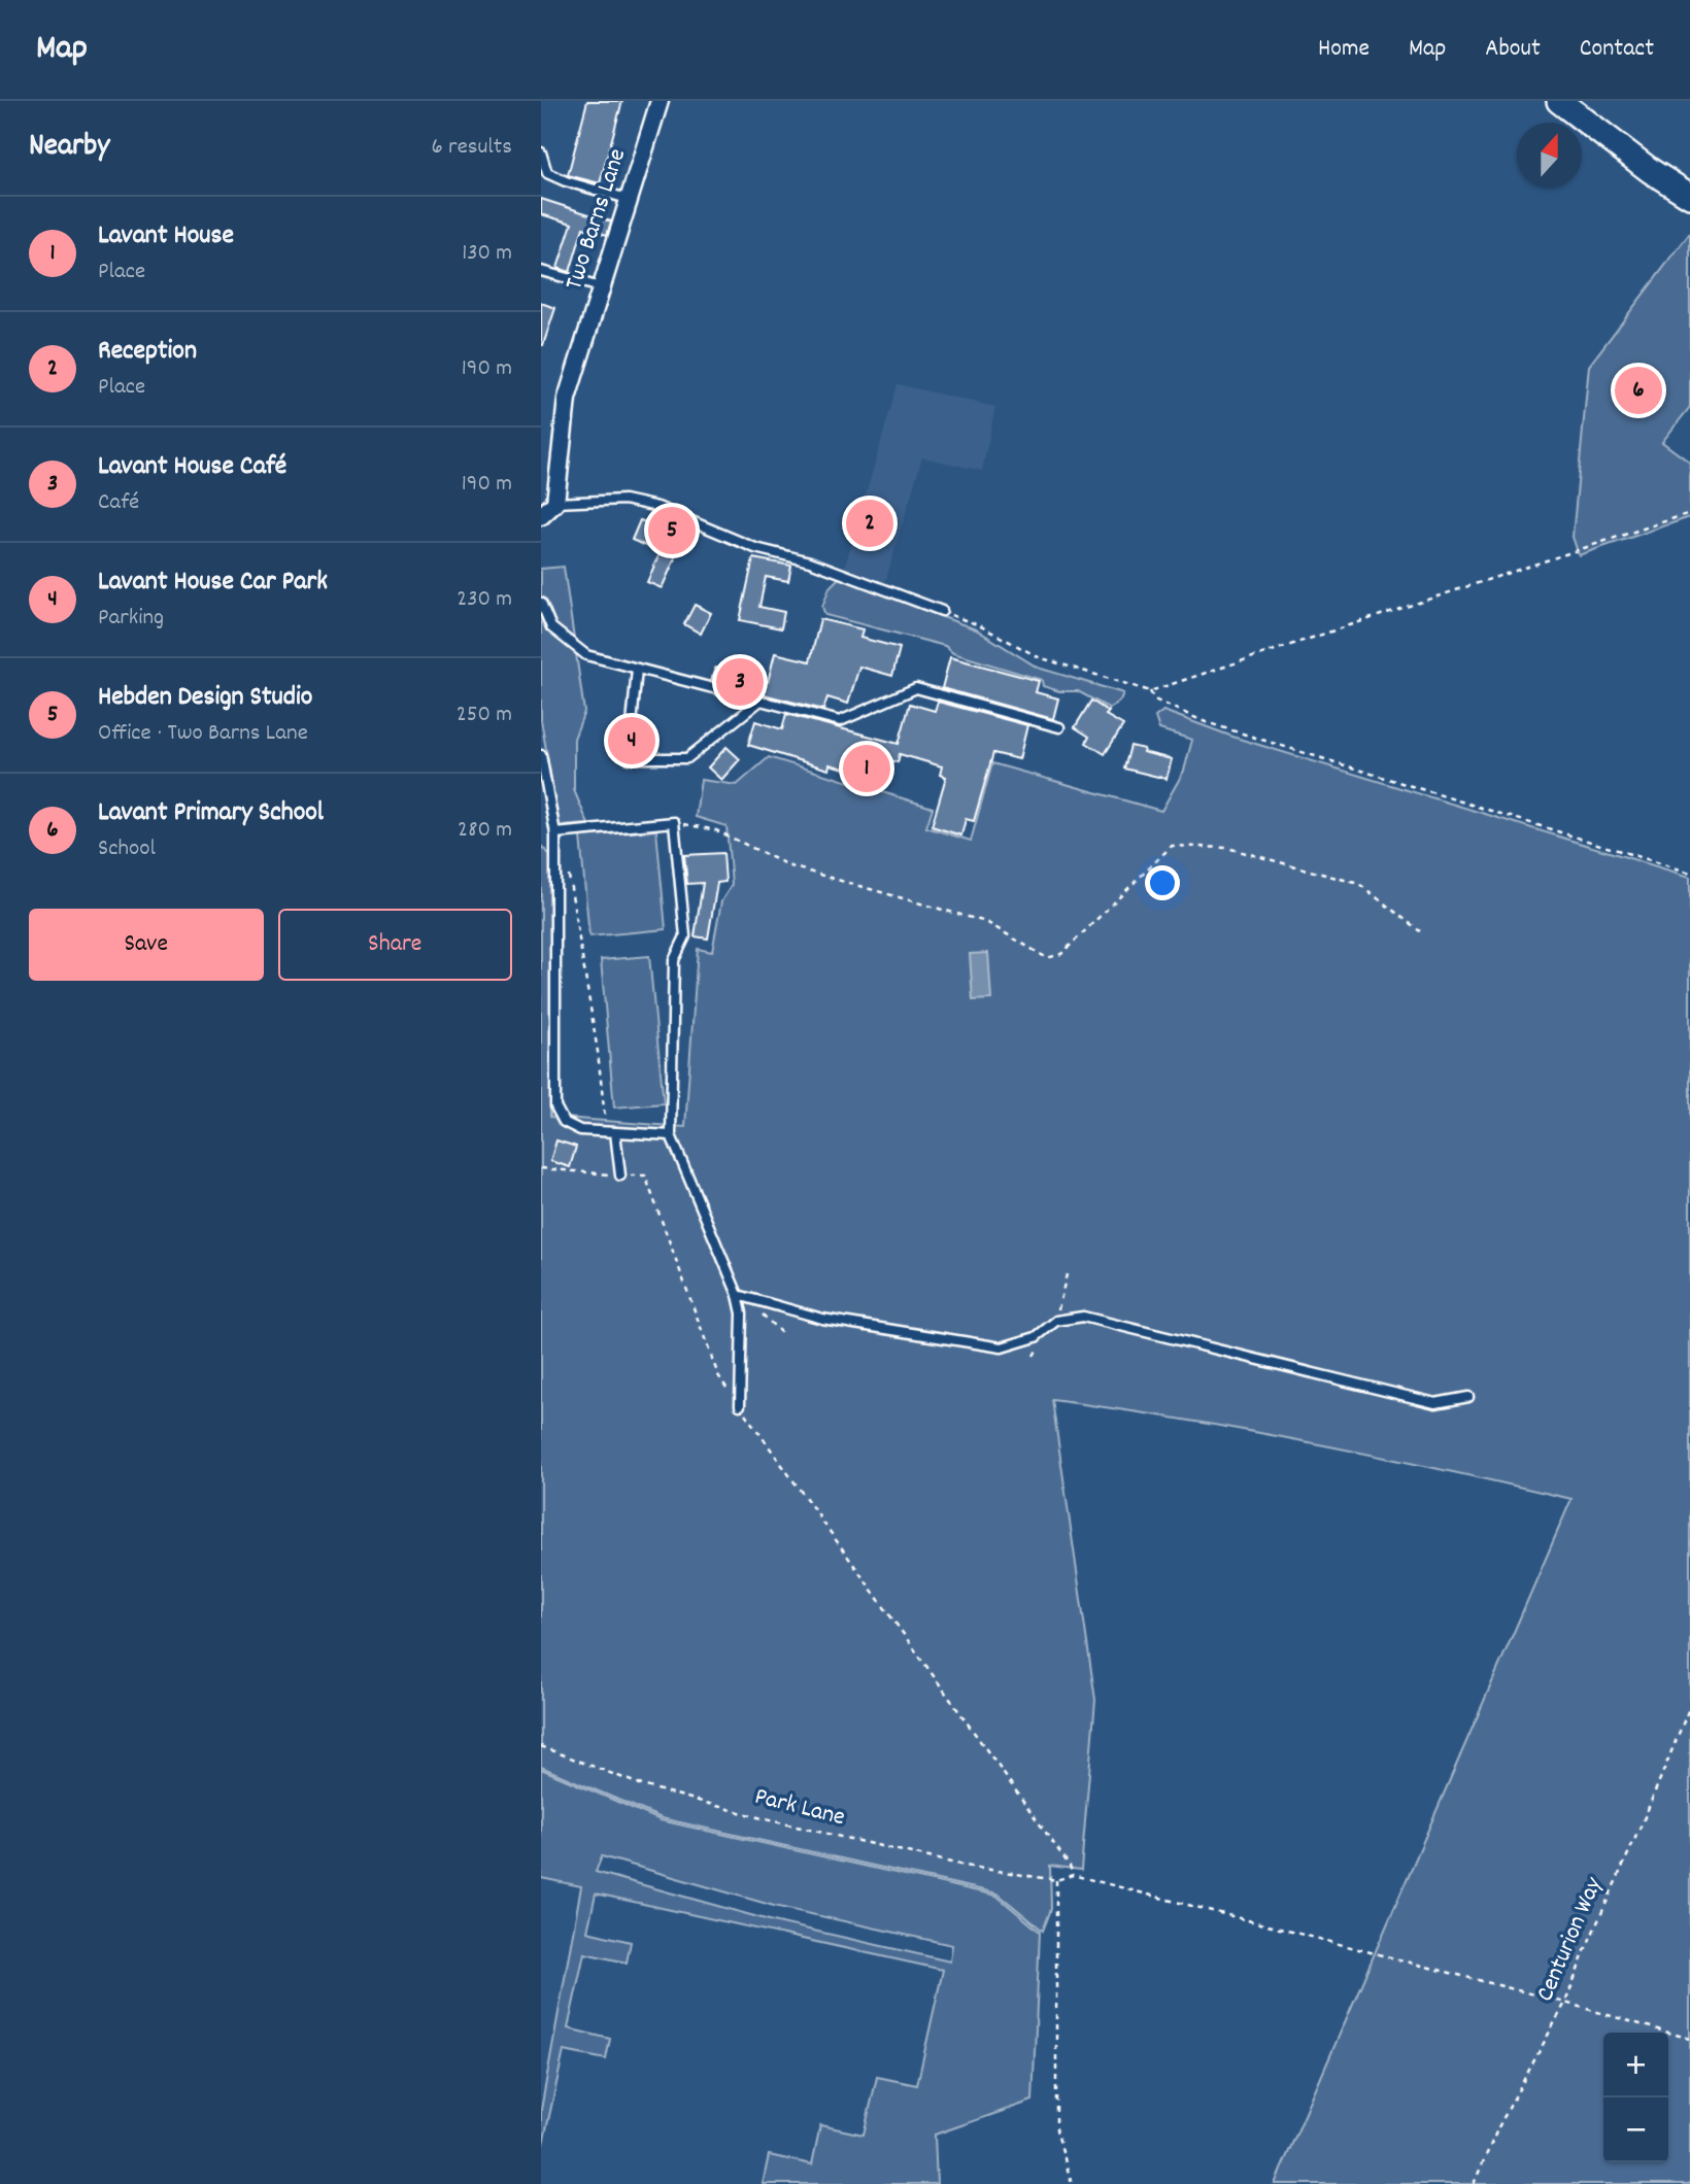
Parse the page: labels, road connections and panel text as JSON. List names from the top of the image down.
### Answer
{
  "streets": {
    "street": ["Two Barns Lane"],
    "path": ["Park Lane", "Centurion Way"]
  },
  "north": "top",
  "page": {
    "header": "Map",
    "nav": [
      "Home",
      "Map",
      "About",
      "Contact"
    ],
    "heading": ["Nearby", "6 results"],
    "list": [
      {
        "mark": "1",
        "name": "Lavant House",
        "note": "Place",
        "value": "130 m"
      },
      {
        "mark": "2",
        "name": "Reception",
        "note": "Place",
        "value": "190 m"
      },
      {
        "mark": "3",
        "name": "Lavant House Café",
        "note": "Café",
        "value": "190 m"
      },
      {
        "mark": "4",
        "name": "Lavant House Car Park",
        "note": "Parking",
        "value": "230 m"
      },
      {
        "mark": "5",
        "name": "Hebden Design Studio",
        "note": "Office · Two Barns Lane",
        "value": "250 m"
      },
      {
        "mark": "6",
        "name": "Lavant Primary School",
        "note": "School",
        "value": "280 m"
      }
    ],
    "pins": [
      "6",
      "2",
      "5",
      "3",
      "4",
      "1"
    ],
    "buttons": ["Save", "Share"],
    "map_buttons": ["+", "−"]
  }
}
